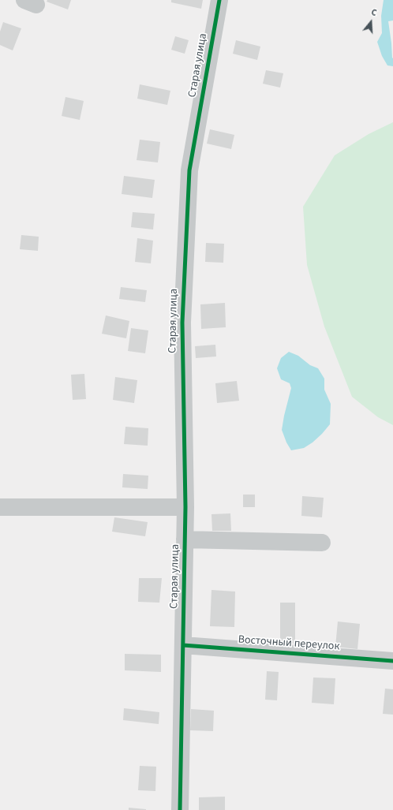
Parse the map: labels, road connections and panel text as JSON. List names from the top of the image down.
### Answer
{
  "streets": {
    "street": ["Старая улица", "Восточный переулок"]
  },
  "crossings": [
    ["Старая улица", "Восточный переулок"]
  ],
  "north": "top"
}
